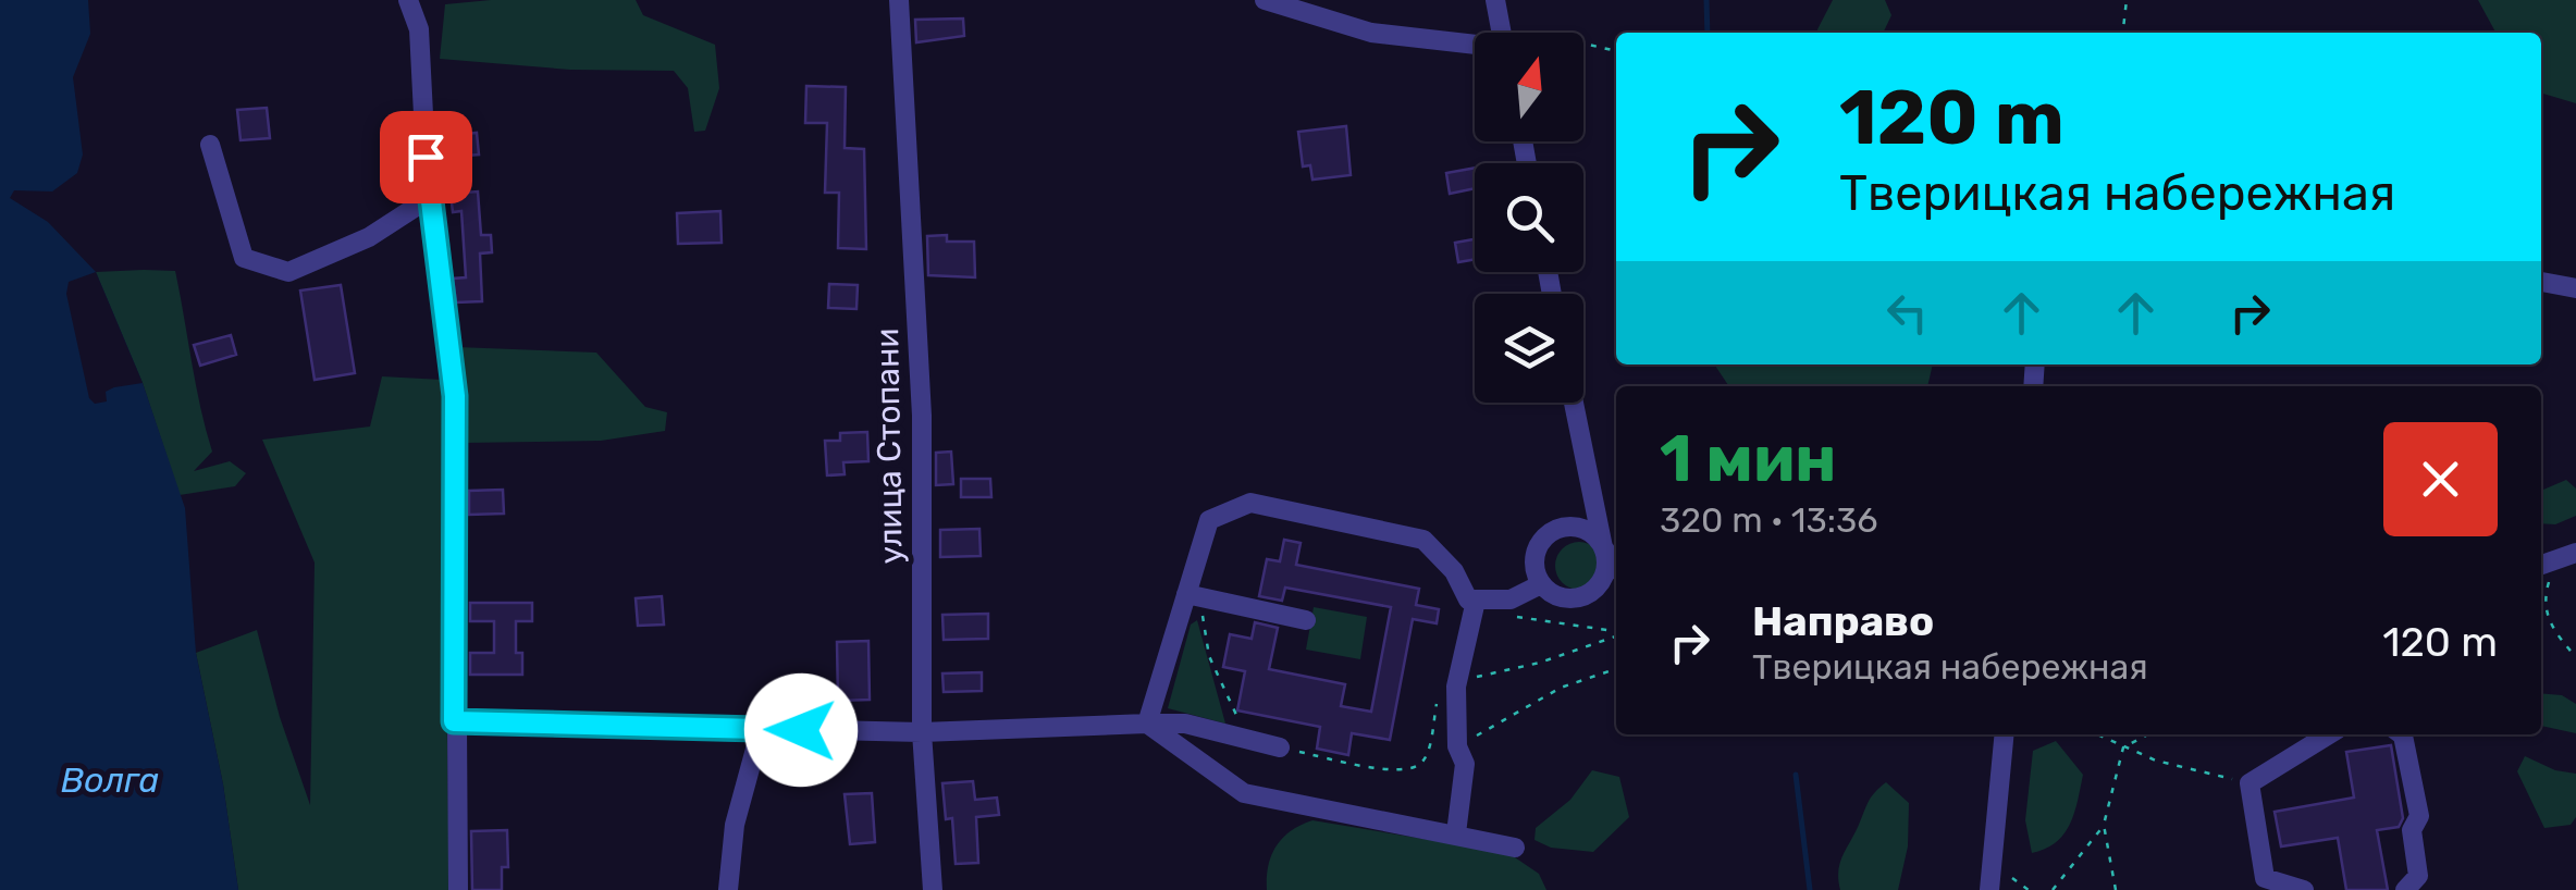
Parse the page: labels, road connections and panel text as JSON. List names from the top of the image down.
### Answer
{
  "streets": {
    "street": ["улица Стопани"]
  },
  "water": ["Волга"],
  "north": "top",
  "page": {
    "turn": ["120 m", "Тверицкая набережная"],
    "heading": ["1 мин", "320 m · 13:36"],
    "list": [
      {
        "name": "Направо",
        "note": "Тверицкая набережная",
        "value": "120 m"
      }
    ]
  }
}
